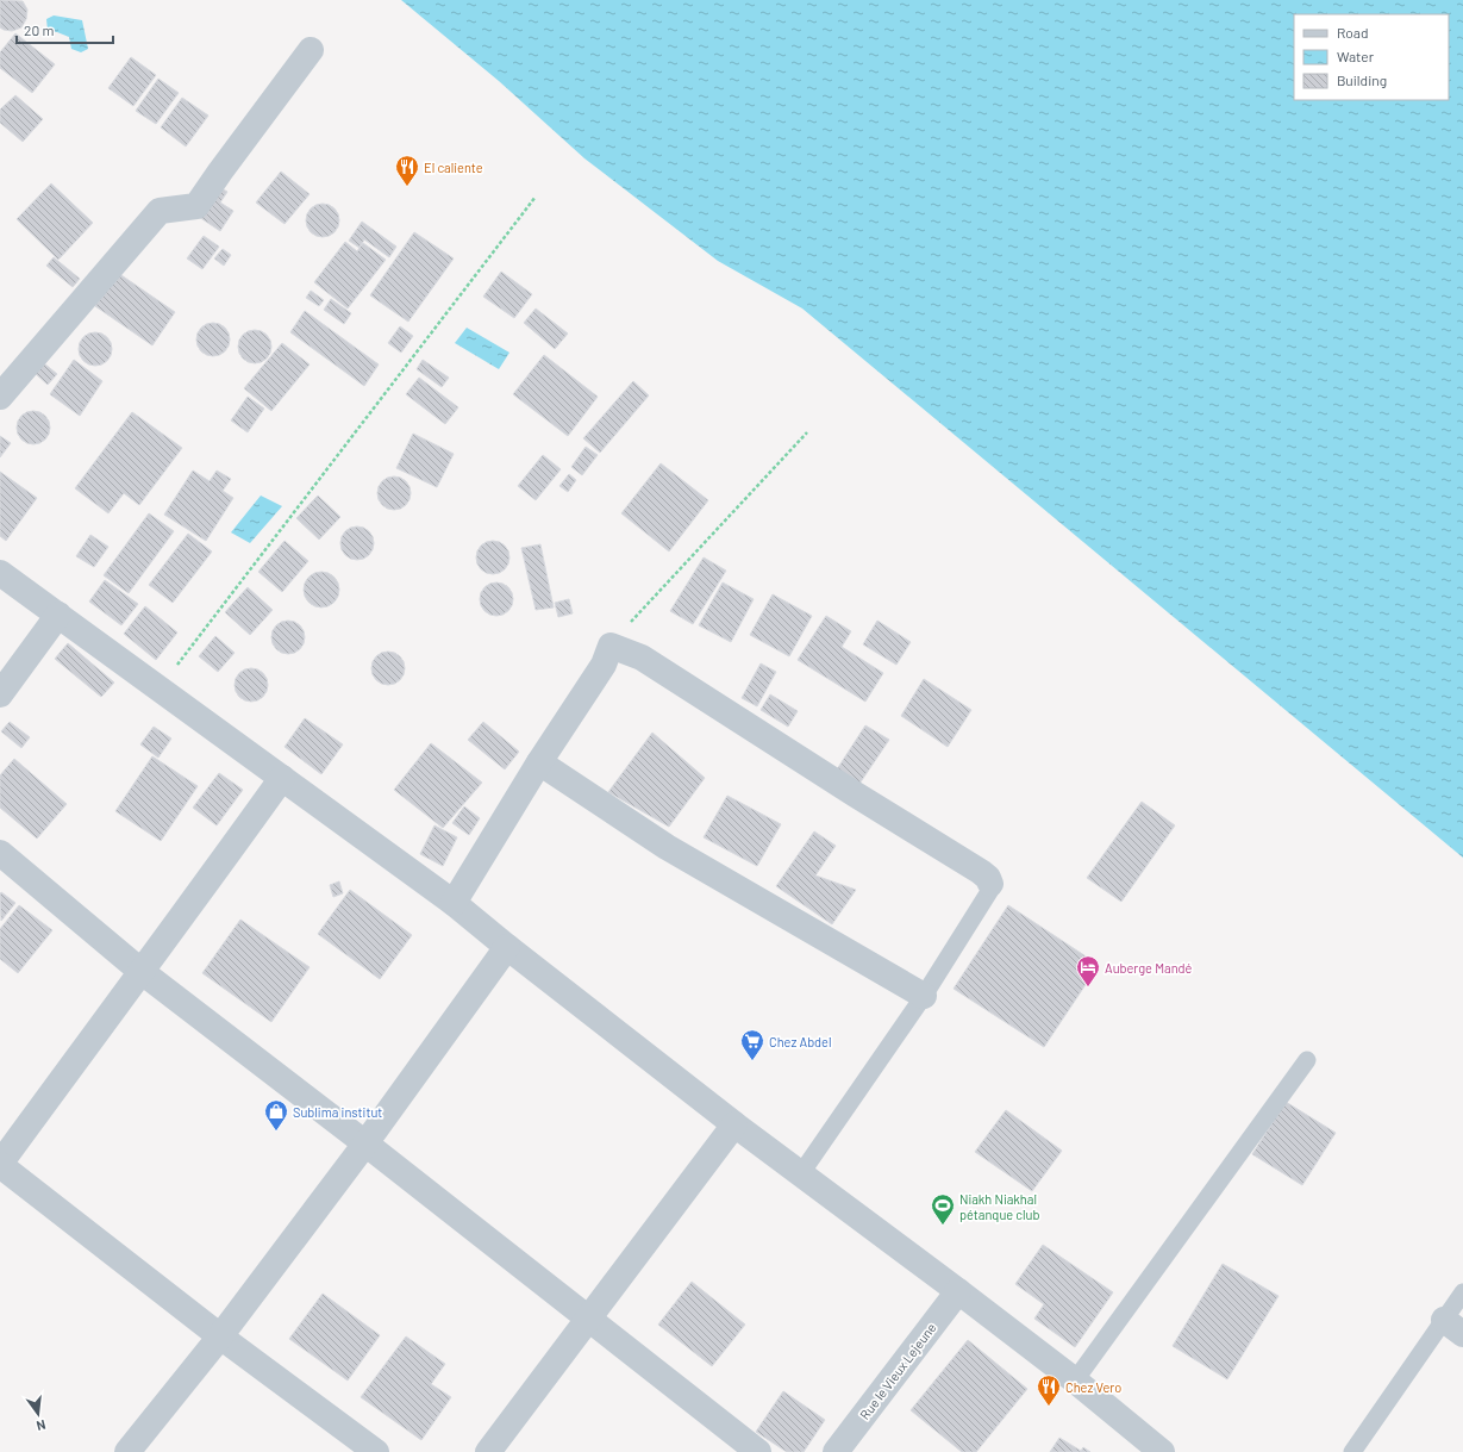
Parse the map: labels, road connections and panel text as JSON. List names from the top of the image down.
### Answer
{
  "streets": {
    "street": ["Rue le Vieux Lejeune"]
  },
  "places": {
    "restaurant": ["El caliente", "Chez Vero"],
    "hotel": ["Auberge Mandé"],
    "supermarket": ["Chez Abdel"],
    "shop": ["Sublima institut"],
    "sports": ["Niakh Niakhal pétanque club"]
  },
  "legend": ["Road", "Water", "Building"],
  "scale_bar": "20 m",
  "north": "bottom"
}
